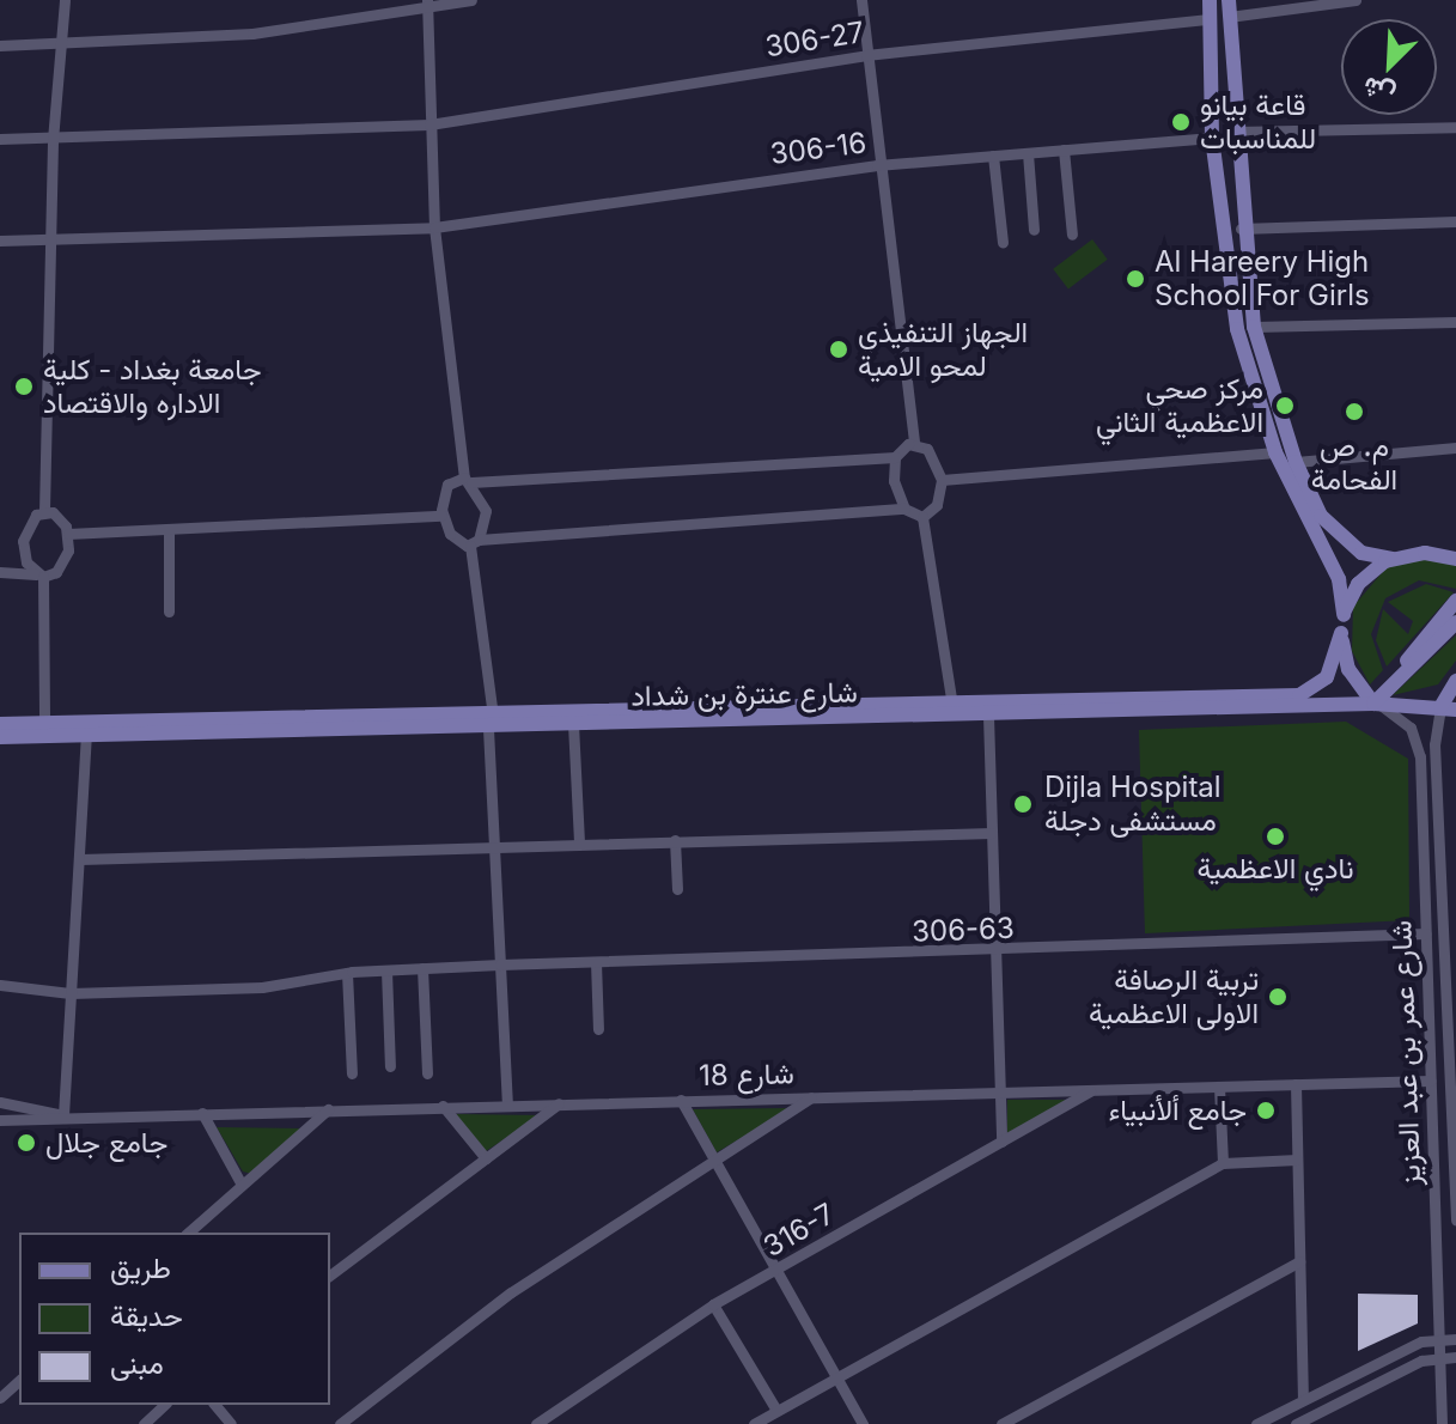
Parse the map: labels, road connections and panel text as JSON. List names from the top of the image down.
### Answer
{
  "streets": {
    "main road": ["شارع عنترة بن شداد"],
    "street": [
      "306-27",
      "306-16",
      "306-63",
      "شارع عمر بن عبد العزيز",
      "شارع 18",
      "316-7"
    ]
  },
  "crossings": [
    ["شارع عنترة بن شداد", "شارع عمر بن عبد العزيز"],
    ["306-63", "شارع عمر بن عبد العزيز"],
    ["شارع عمر بن عبد العزيز", "شارع 18"],
    ["شارع 18", "316-7"]
  ],
  "places": [
    "قاعة بيانو للمناسبات",
    "Al Hareery High School For Girls",
    "الجهاز التنفيذي لمحو الامية",
    "جامعة بغداد - كلية الاداره والاقتصاد",
    "مركز صحي الاعظمية الثاني",
    "م. ص الفحامة",
    "Dijla Hospital مستشفى دجلة",
    "نادي الاعظمية",
    "تربية الرصافة الاولى الاعظمية",
    "جامع ألأنبياء",
    "جامع جلال"
  ],
  "legend": ["طريق", "حديقة", "مبنى"],
  "north": "bottom left"
}
